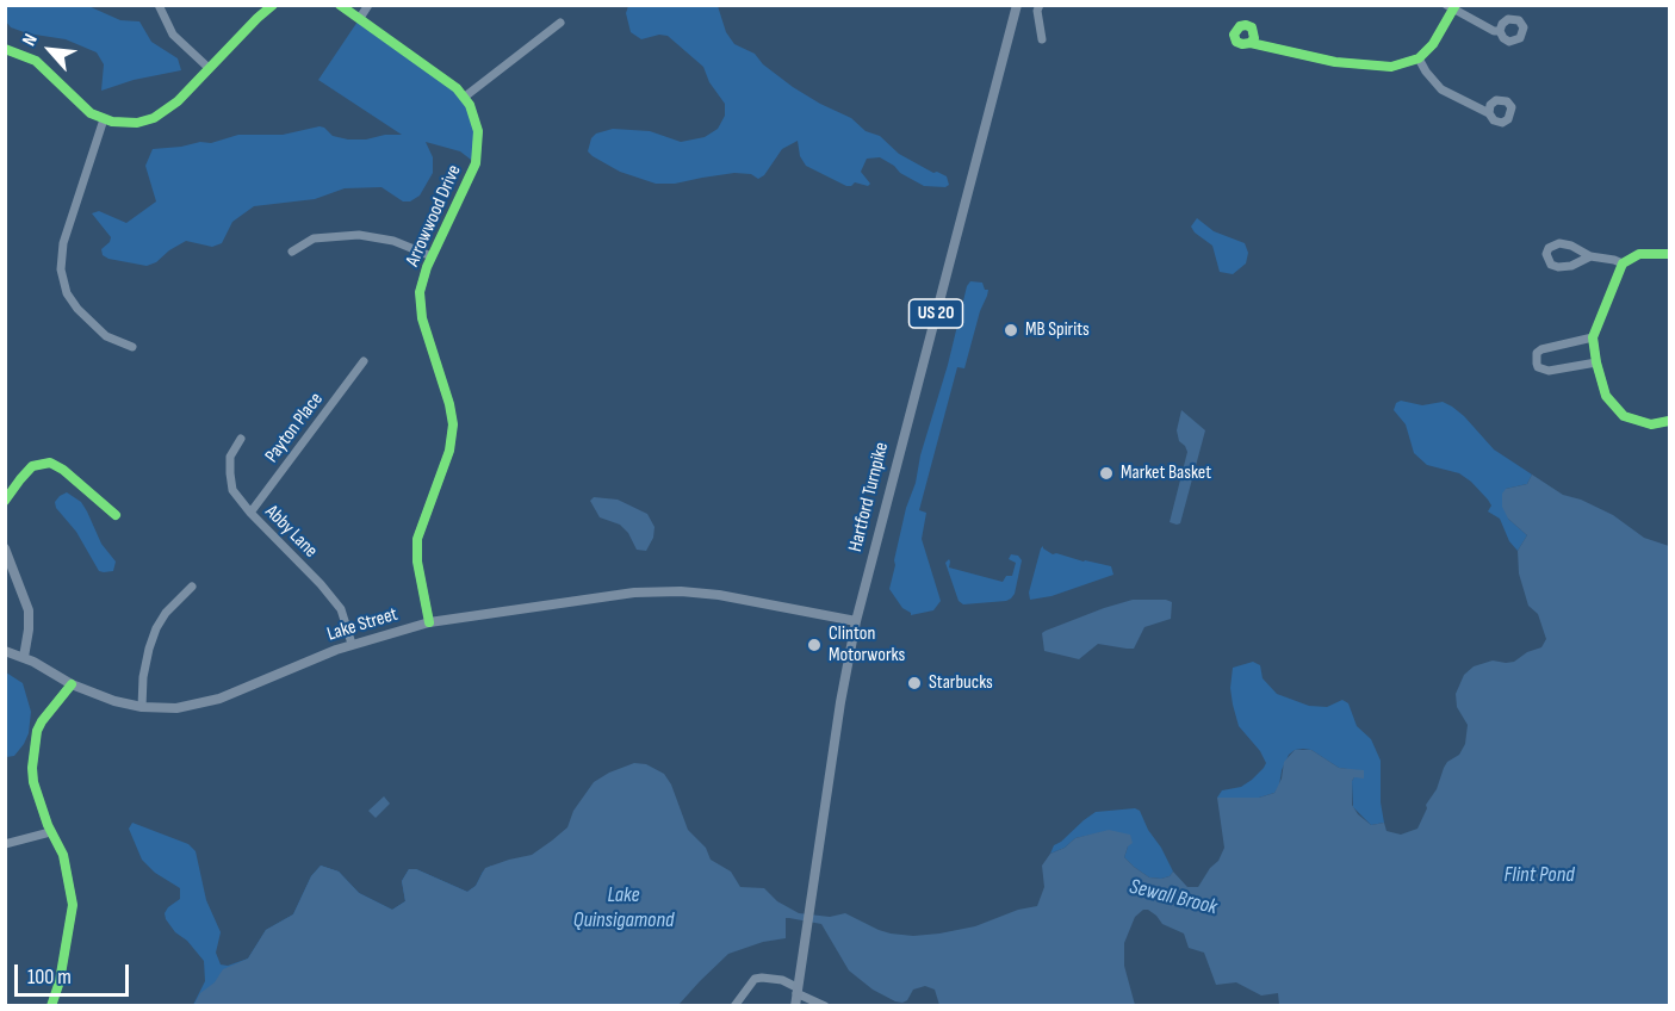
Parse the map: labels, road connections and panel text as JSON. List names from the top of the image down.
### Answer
{
  "streets": {
    "main road": ["US 20", "Hartford Turnpike", "Lake Street"],
    "street": ["Arrowwood Drive", "Payton Place", "Abby Lane"]
  },
  "crossings": [
    ["Arrowwood Drive", "Lake Street"],
    ["Payton Place", "Abby Lane"],
    ["Hartford Turnpike", "Lake Street"],
    ["Abby Lane", "Lake Street"]
  ],
  "water": ["Flint Pond", "Lake Quinsigamond", "Sewall Brook"],
  "places": [
    "MB Spirits",
    "Market Basket",
    "Clinton Motorworks",
    "Starbucks"
  ],
  "scale_bar": "100 m",
  "north": "top left"
}
